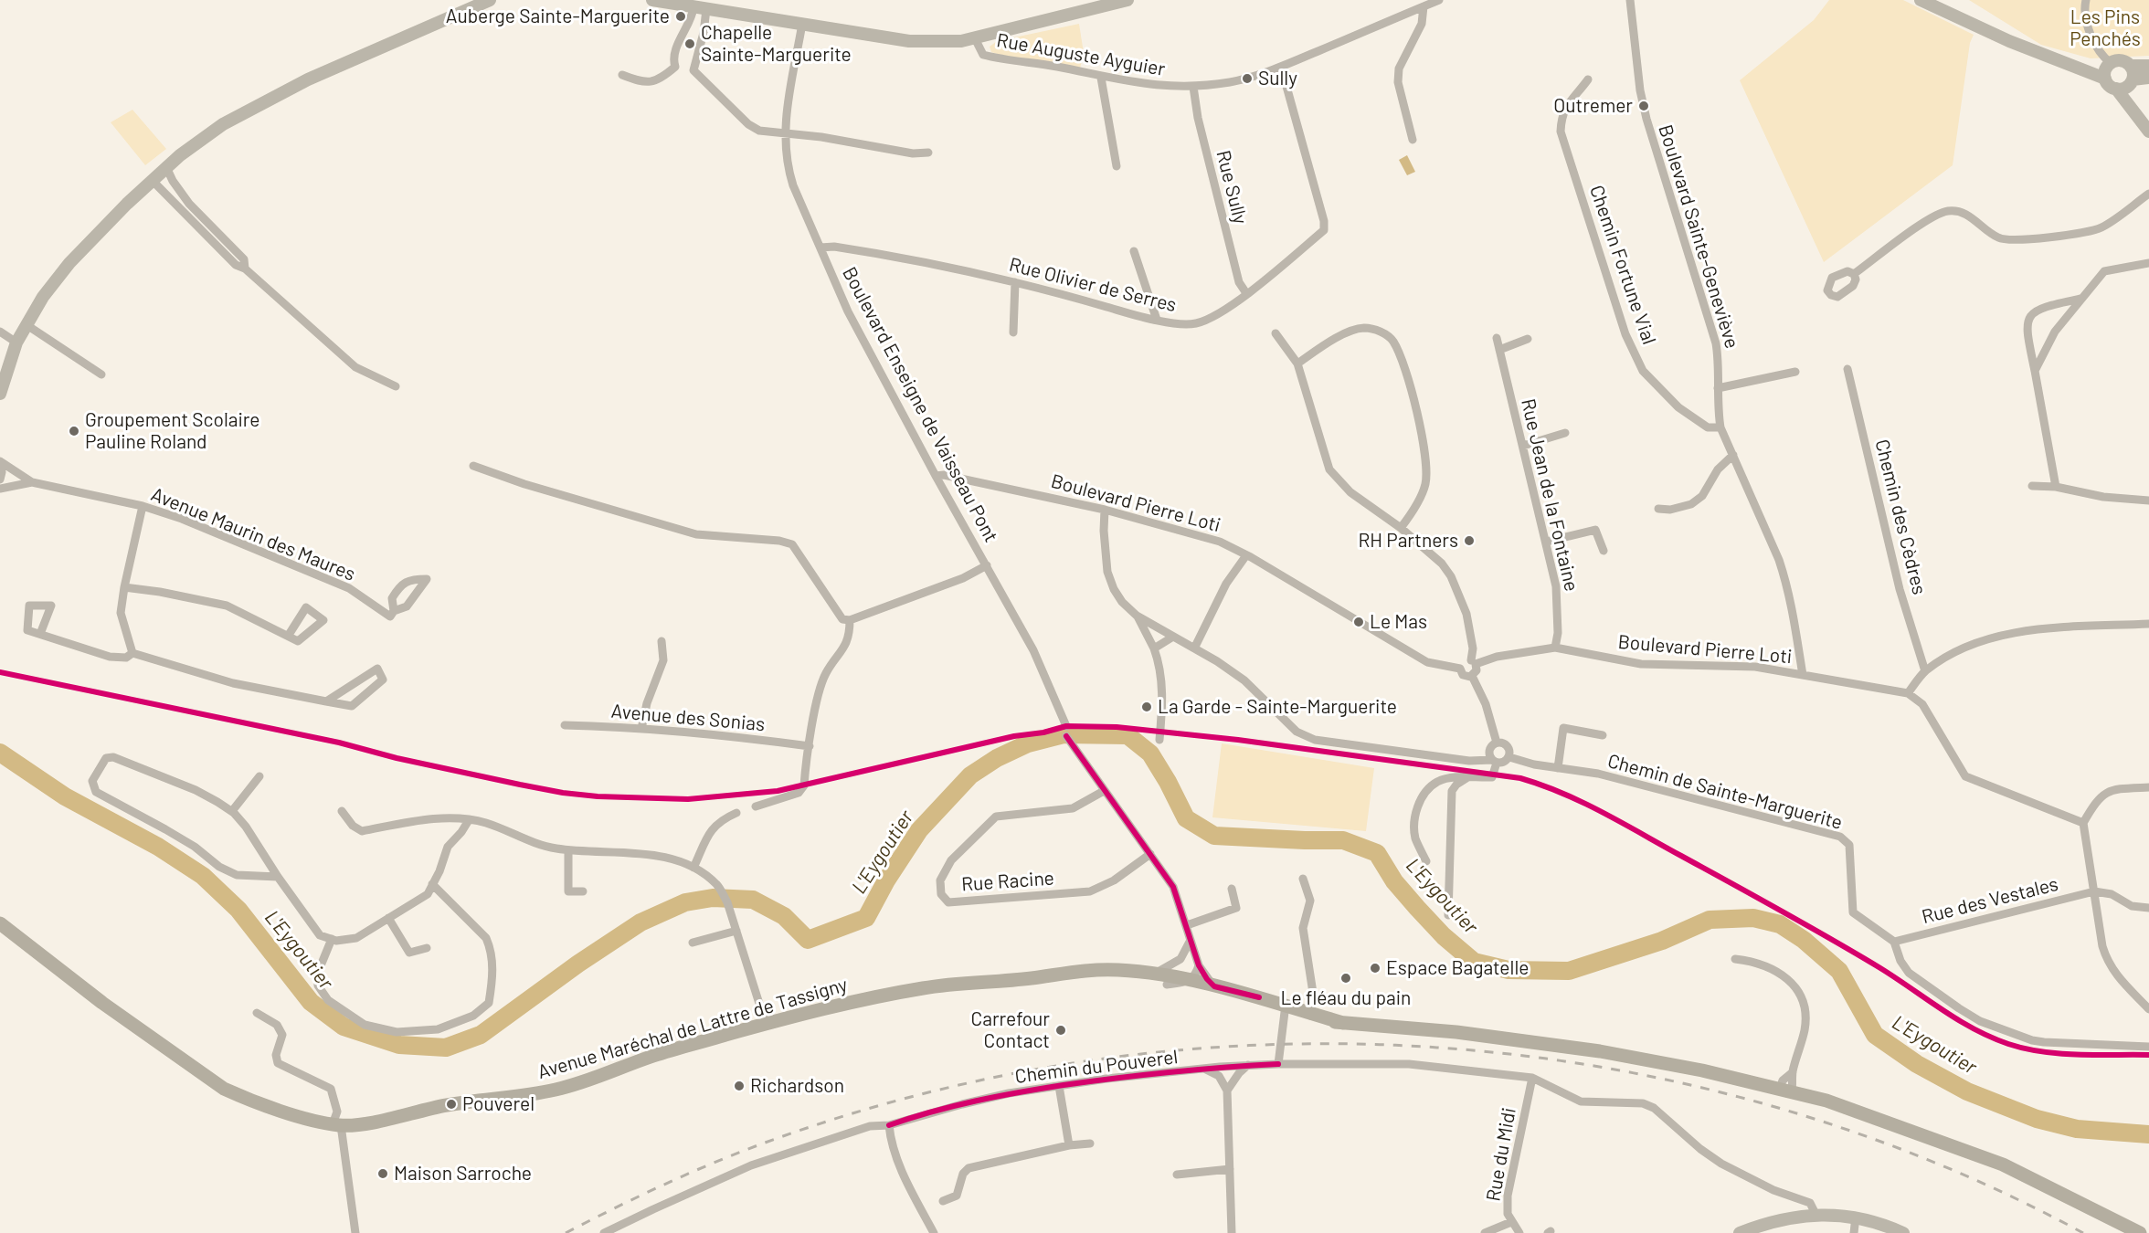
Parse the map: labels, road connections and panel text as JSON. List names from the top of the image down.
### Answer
{
  "streets": {
    "main road": ["Avenue Maréchal de Lattre de Tassigny"],
    "street": [
      "Rue Auguste Ayguier",
      "Rue Sully",
      "Boulevard Sainte-Geneviève",
      "Chemin Fortune Vial",
      "Rue Olivier de Serres",
      "Boulevard Enseigne de Vaisseau Pont",
      "Rue Jean de la Fontaine",
      "Boulevard Pierre Loti",
      "Chemin des Cèdres",
      "Avenue Maurin des Maures",
      "Avenue des Sonias",
      "Chemin de Sainte-Marguerite",
      "Rue Racine",
      "Rue des Vestales",
      "Chemin du Pouverel",
      "Rue du Midi"
    ]
  },
  "crossings": [
    ["Rue Auguste Ayguier", "Rue Sully"],
    ["Rue Auguste Ayguier", "Rue Olivier de Serres"],
    ["Rue Sully", "Rue Olivier de Serres"],
    ["Boulevard Sainte-Geneviève", "Chemin Fortune Vial"],
    ["Boulevard Sainte-Geneviève", "Boulevard Pierre Loti"],
    ["Rue Olivier de Serres", "Boulevard Enseigne de Vaisseau Pont"],
    ["Boulevard Enseigne de Vaisseau Pont", "Boulevard Pierre Loti"],
    ["Rue Jean de la Fontaine", "Boulevard Pierre Loti"],
    ["Chemin de Sainte-Marguerite", "Rue des Vestales"],
    ["Chemin du Pouverel", "Rue du Midi"]
  ],
  "water": ["L'Eygoutier"],
  "parks": ["Les Pins Penchés"],
  "places": [
    "Auberge Sainte-Marguerite",
    "Chapelle Sainte-Marguerite",
    "Sully",
    "Outremer",
    "Groupement Scolaire Pauline Roland",
    "RH Partners",
    "Le Mas",
    "La Garde - Sainte-Marguerite",
    "Espace Bagatelle",
    "Le fléau du pain",
    "Carrefour Contact",
    "Richardson",
    "Pouverel",
    "Maison Sarroche"
  ]
}
